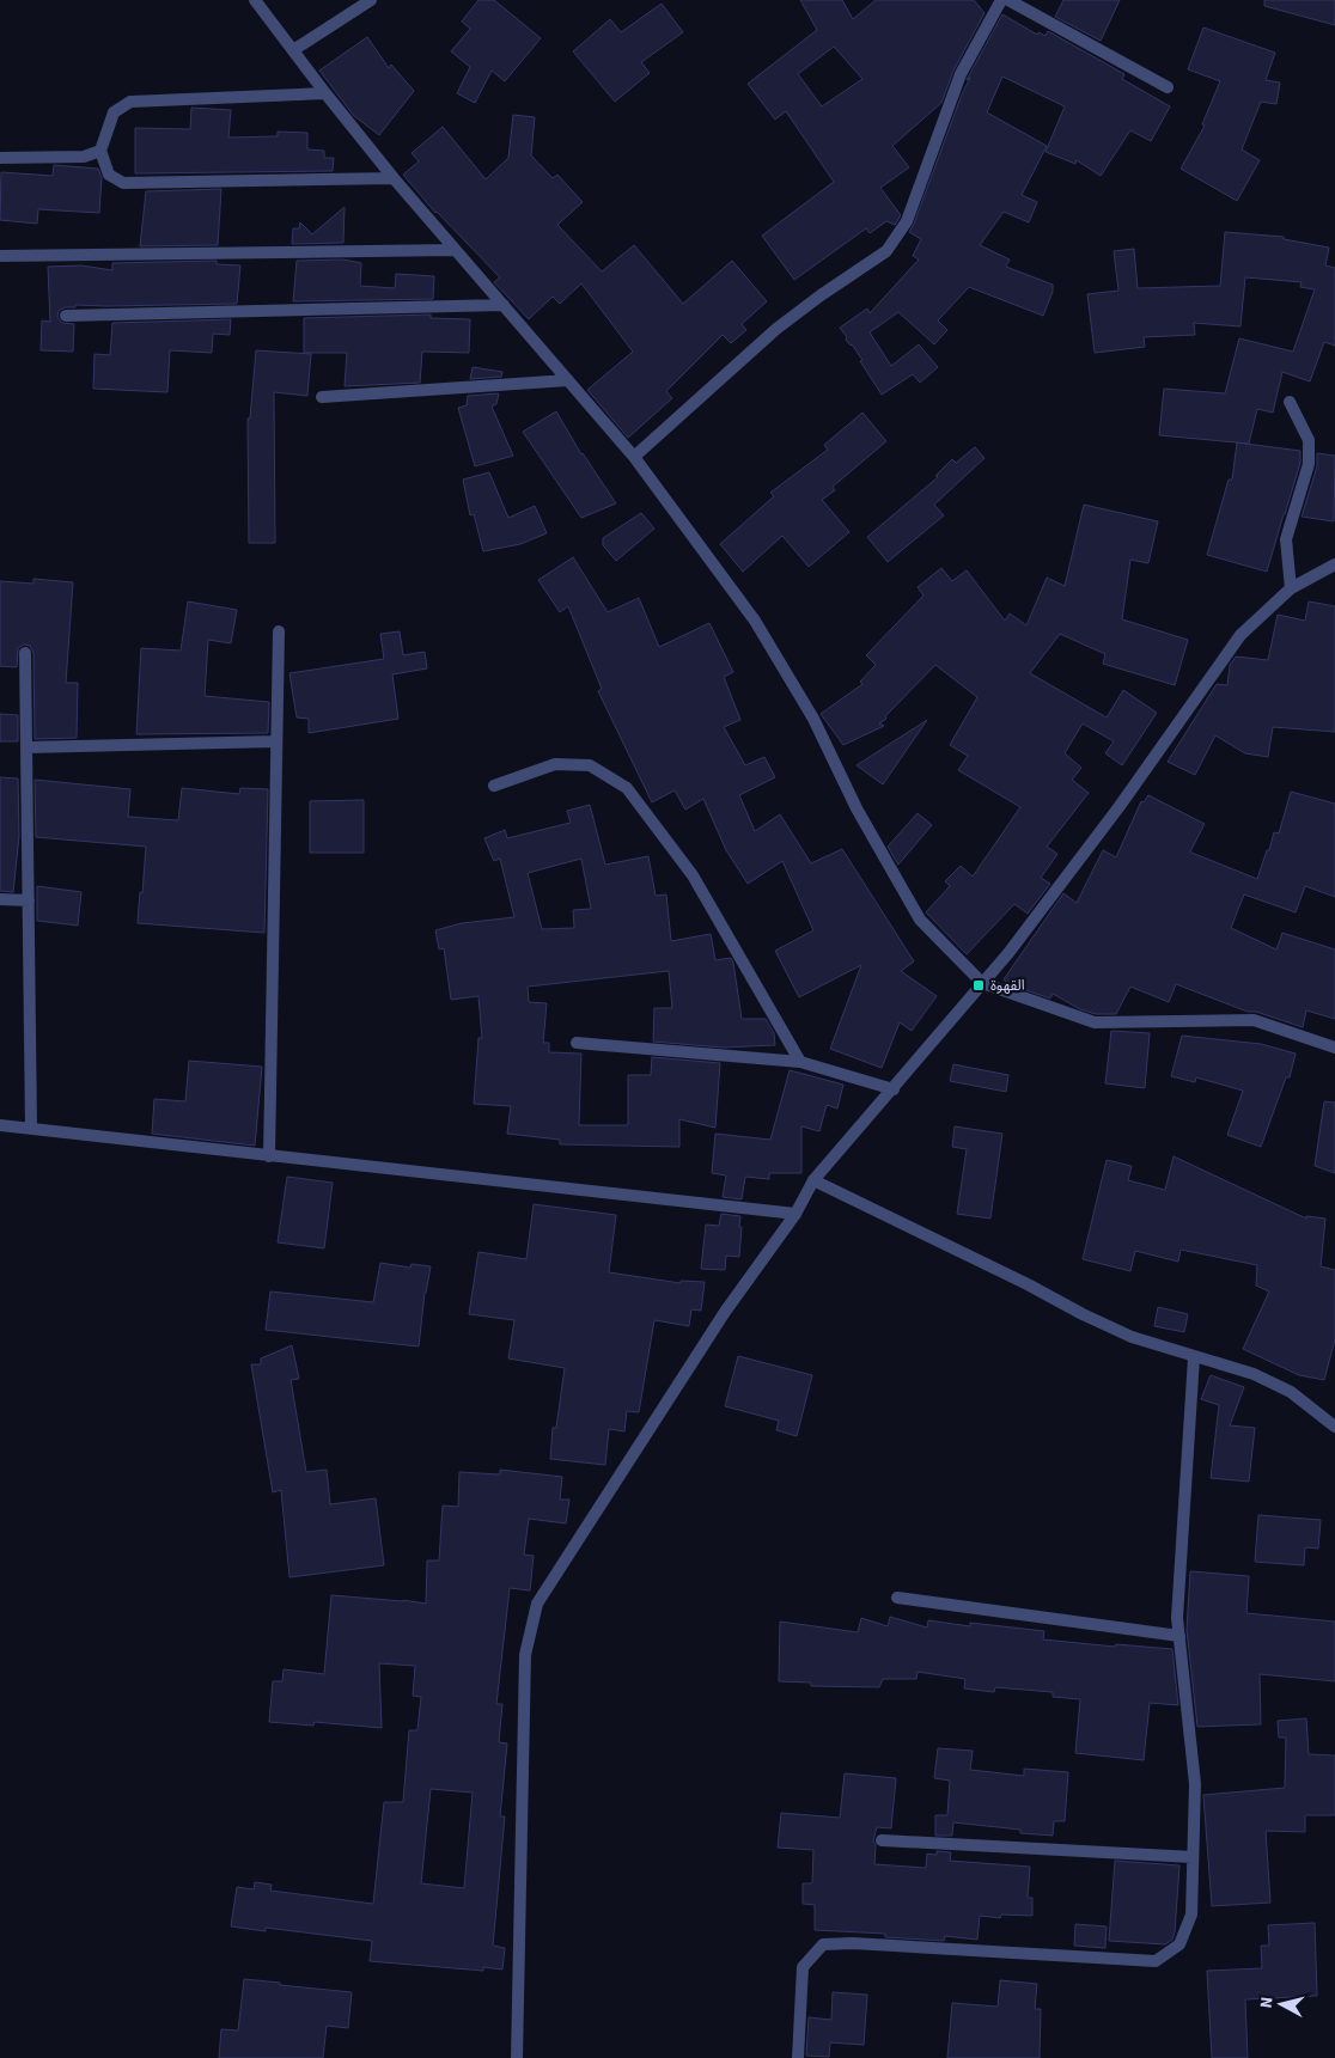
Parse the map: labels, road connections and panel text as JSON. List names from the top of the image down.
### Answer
{
  "places": {
    "transit": ["القهوة"]
  },
  "north": "left"
}
